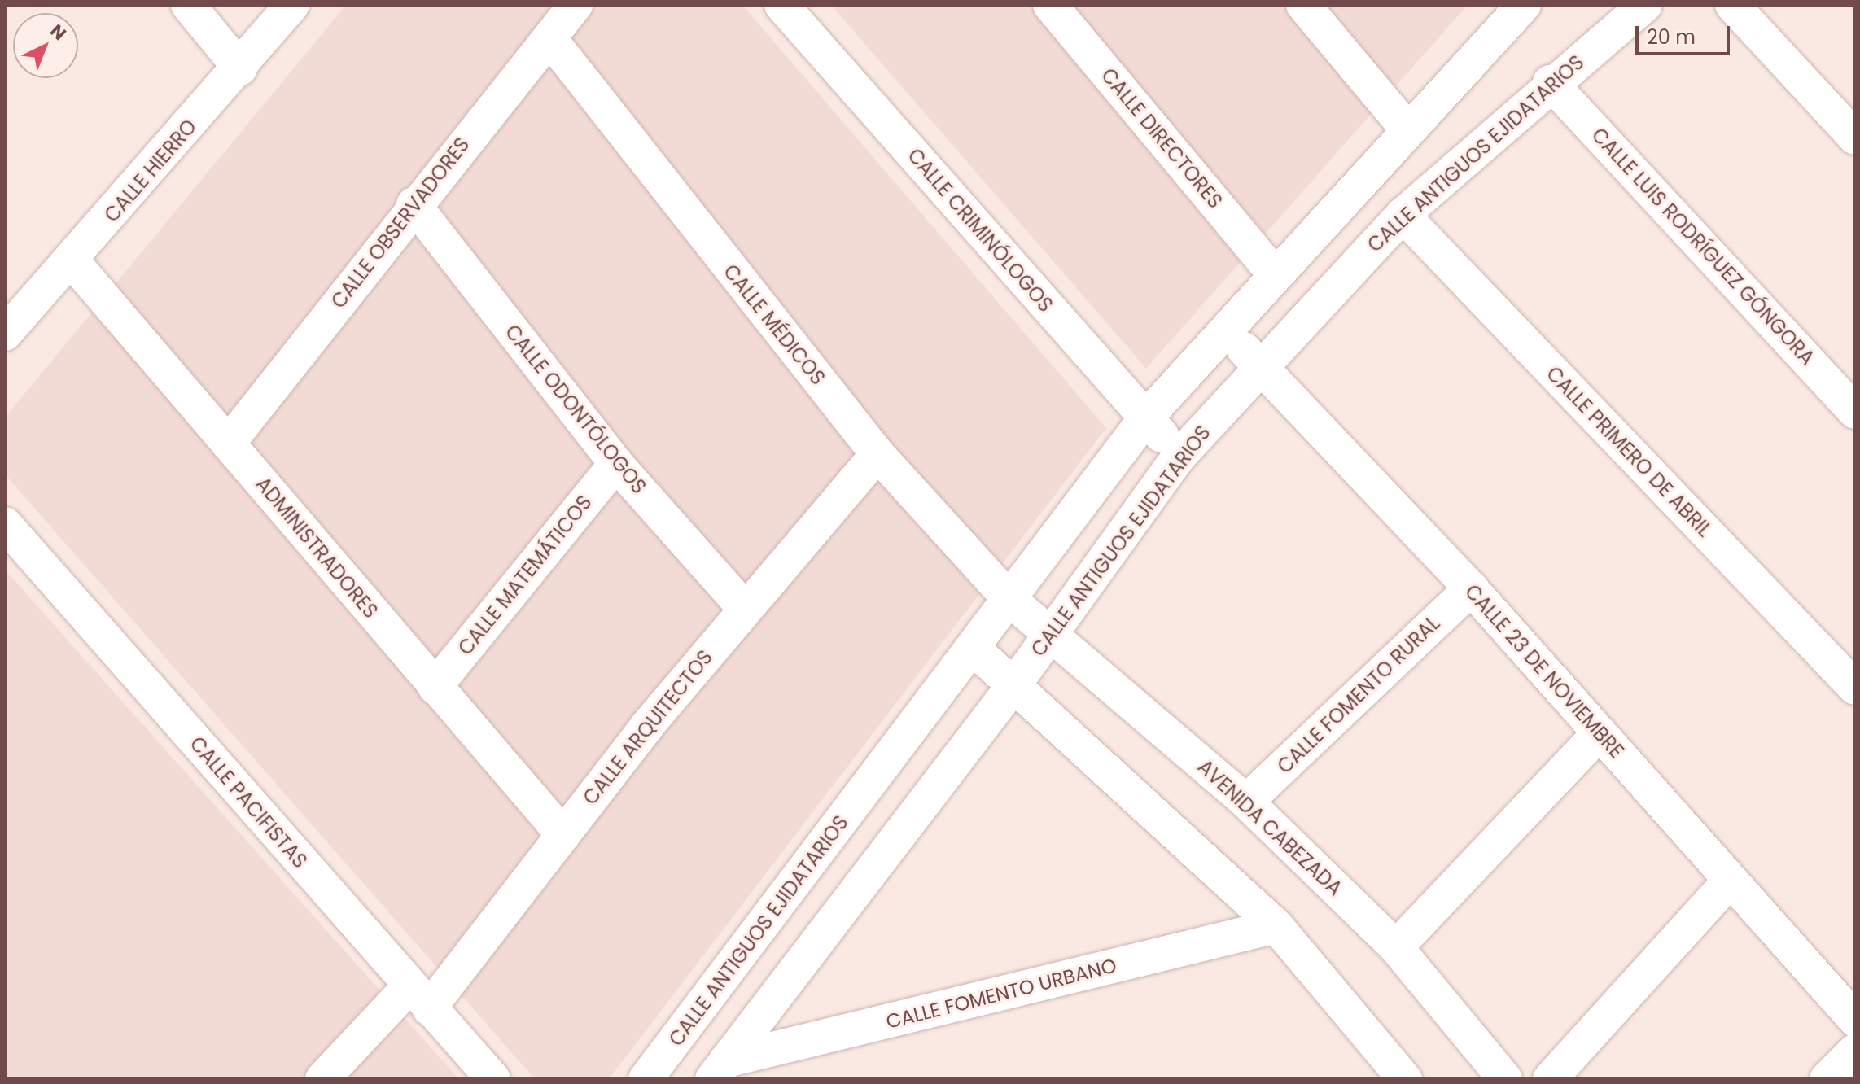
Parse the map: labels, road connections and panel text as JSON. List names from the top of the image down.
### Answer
{
  "streets": {
    "street": [
      "CALLE DIRECTORES",
      "CALLE ANTIGUOS EJIDATARIOS",
      "CALLE HIERRO",
      "CALLE OBSERVADORES",
      "CALLE CRIMINÓLOGOS",
      "CALLE LUIS RODRÍGUEZ GÓNGORA",
      "CALLE MÉDICOS",
      "CALLE ODONTÓLOGOS",
      "CALLE PRIMERO DE ABRIL",
      "ADMINISTRADORES",
      "CALLE MATEMÁTICOS",
      "CALLE 23 DE NOVIEMBRE",
      "CALLE FOMENTO RURAL",
      "CALLE ARQUITECTOS",
      "CALLE PACIFISTAS",
      "AVENIDA CABEZADA",
      "CALLE FOMENTO URBANO"
    ]
  },
  "crossings": [
    ["CALLE DIRECTORES", "CALLE ANTIGUOS EJIDATARIOS"],
    ["CALLE ANTIGUOS EJIDATARIOS", "CALLE CRIMINÓLOGOS"],
    ["CALLE ANTIGUOS EJIDATARIOS", "CALLE LUIS RODRÍGUEZ GÓNGORA"],
    ["CALLE ANTIGUOS EJIDATARIOS", "CALLE MÉDICOS"],
    ["CALLE ANTIGUOS EJIDATARIOS", "CALLE PRIMERO DE ABRIL"],
    ["CALLE ANTIGUOS EJIDATARIOS", "CALLE 23 DE NOVIEMBRE"],
    ["CALLE ANTIGUOS EJIDATARIOS", "AVENIDA CABEZADA"],
    ["CALLE ANTIGUOS EJIDATARIOS", "CALLE FOMENTO URBANO"],
    ["CALLE HIERRO", "ADMINISTRADORES"],
    ["CALLE OBSERVADORES", "CALLE MÉDICOS"],
    ["CALLE OBSERVADORES", "CALLE ODONTÓLOGOS"],
    ["CALLE OBSERVADORES", "ADMINISTRADORES"],
    ["CALLE MÉDICOS", "CALLE ARQUITECTOS"],
    ["CALLE MÉDICOS", "AVENIDA CABEZADA"],
    ["CALLE ODONTÓLOGOS", "CALLE MATEMÁTICOS"],
    ["CALLE ODONTÓLOGOS", "CALLE ARQUITECTOS"],
    ["ADMINISTRADORES", "CALLE MATEMÁTICOS"],
    ["ADMINISTRADORES", "CALLE ARQUITECTOS"],
    ["CALLE 23 DE NOVIEMBRE", "CALLE FOMENTO RURAL"],
    ["CALLE FOMENTO RURAL", "AVENIDA CABEZADA"],
    ["CALLE ARQUITECTOS", "CALLE PACIFISTAS"]
  ],
  "scale_bar": "20 m",
  "north": "top right"
}
